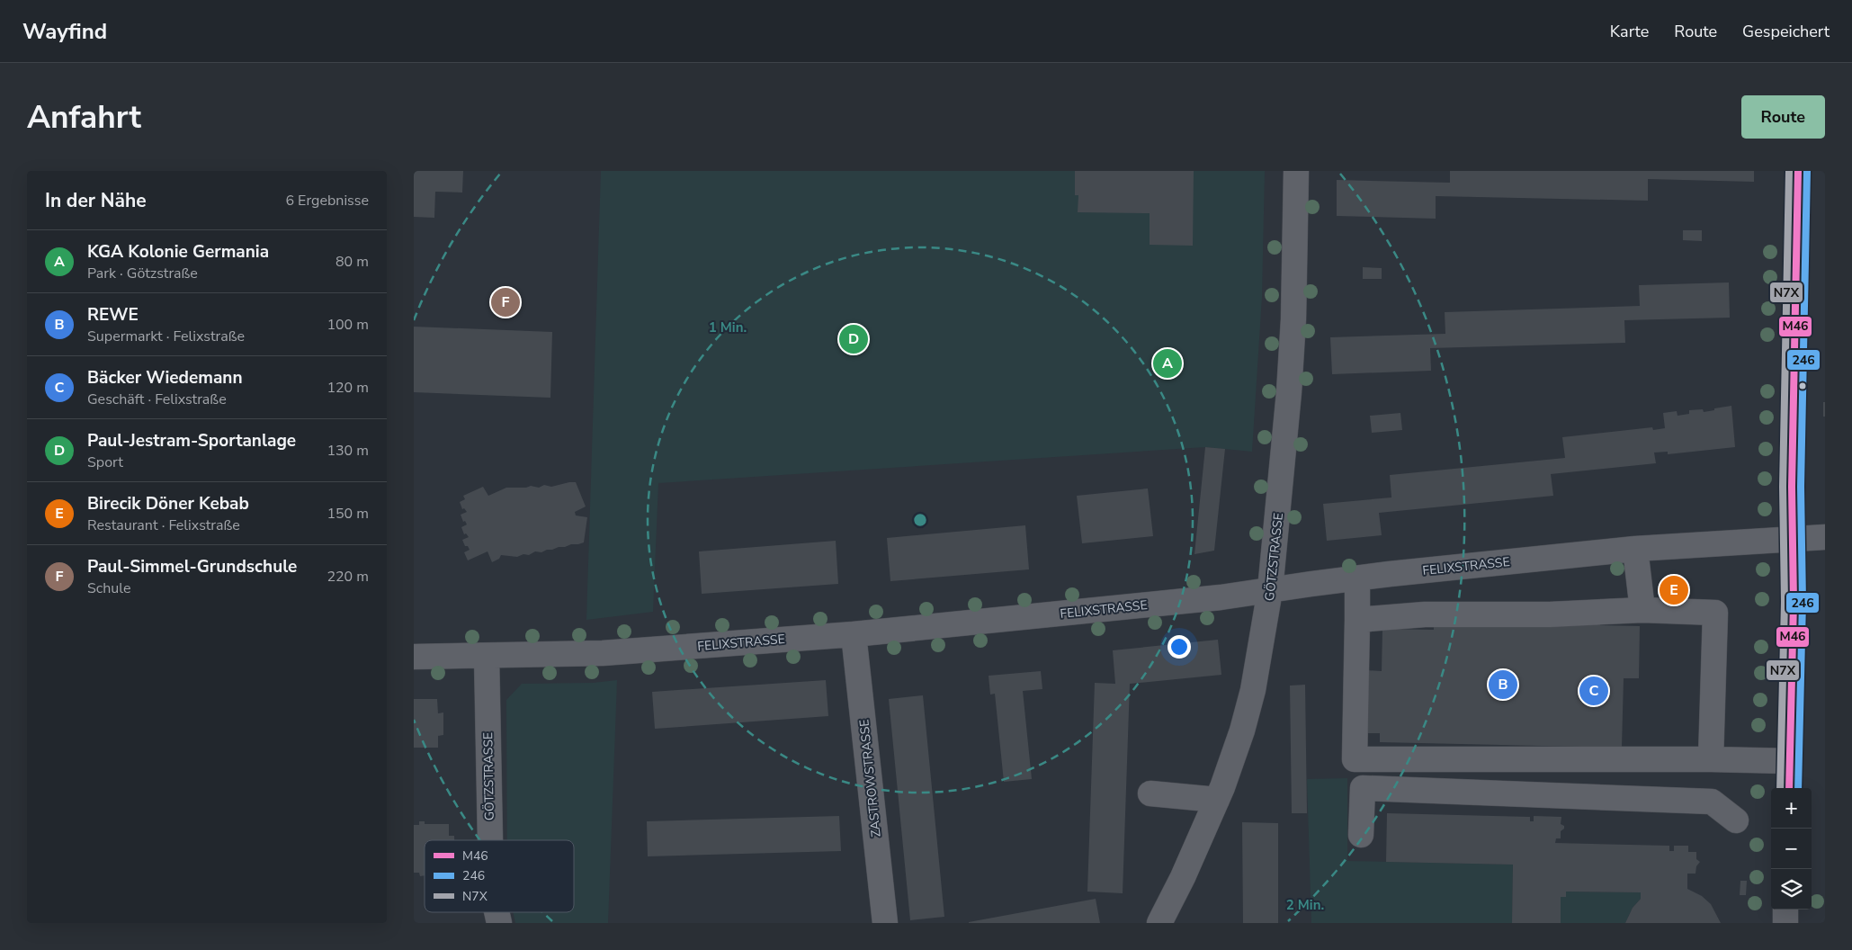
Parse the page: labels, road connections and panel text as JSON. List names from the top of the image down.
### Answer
{
  "streets": {
    "street": ["GÖTZSTRASSE", "FELIXSTRASSE", "ZASTROWSTRASSE"]
  },
  "crossings": [
    ["GÖTZSTRASSE", "FELIXSTRASSE"],
    ["FELIXSTRASSE", "ZASTROWSTRASSE"]
  ],
  "lines": ["transit line M46", "transit line 246", "transit line N7X"],
  "legend": ["M46", "246", "N7X"],
  "page": {
    "header": "Wayfind",
    "nav": ["Karte", "Route", "Gespeichert"],
    "buttons": "Route",
    "title": "Anfahrt",
    "heading": ["In der Nähe", "6 Ergebnisse"],
    "list": [
      {
        "mark": "A",
        "name": "KGA Kolonie Germania",
        "note": "Park · Götzstraße",
        "value": "80 m"
      },
      {
        "mark": "B",
        "name": "REWE",
        "note": "Supermarkt · Felixstraße",
        "value": "100 m"
      },
      {
        "mark": "C",
        "name": "Bäcker Wiedemann",
        "note": "Geschäft · Felixstraße",
        "value": "120 m"
      },
      {
        "mark": "D",
        "name": "Paul-Jestram-Sportanlage",
        "note": "Sport",
        "value": "130 m"
      },
      {
        "mark": "E",
        "name": "Birecik Döner Kebab",
        "note": "Restaurant · Felixstraße",
        "value": "150 m"
      },
      {
        "mark": "F",
        "name": "Paul-Simmel-Grundschule",
        "note": "Schule",
        "value": "220 m"
      }
    ],
    "pins": [
      "F",
      "D",
      "A",
      "E",
      "B",
      "C"
    ],
    "map_buttons": ["+", "−"]
  },
  "rings": ["1 Min.", "2 Min."]
}
